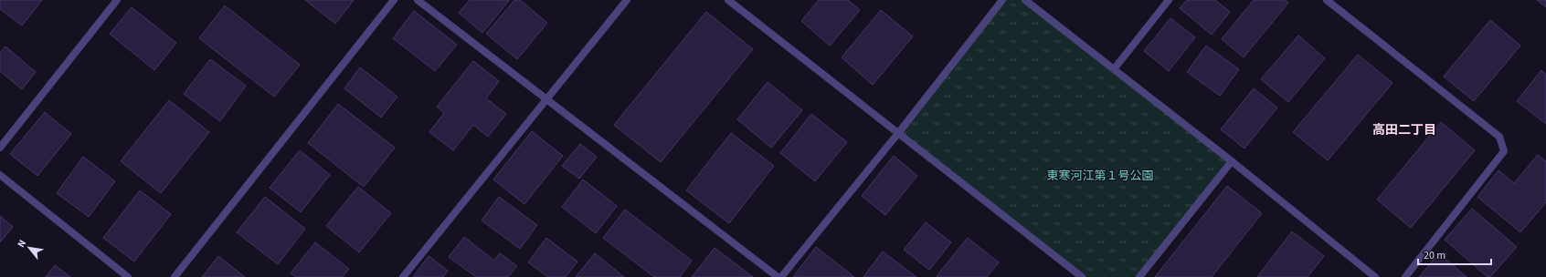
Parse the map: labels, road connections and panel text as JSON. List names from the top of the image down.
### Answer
{
  "districts": ["高田二丁目"],
  "parks": ["東寒河江第１号公園"],
  "scale_bar": "20 m",
  "north": "top left"
}
